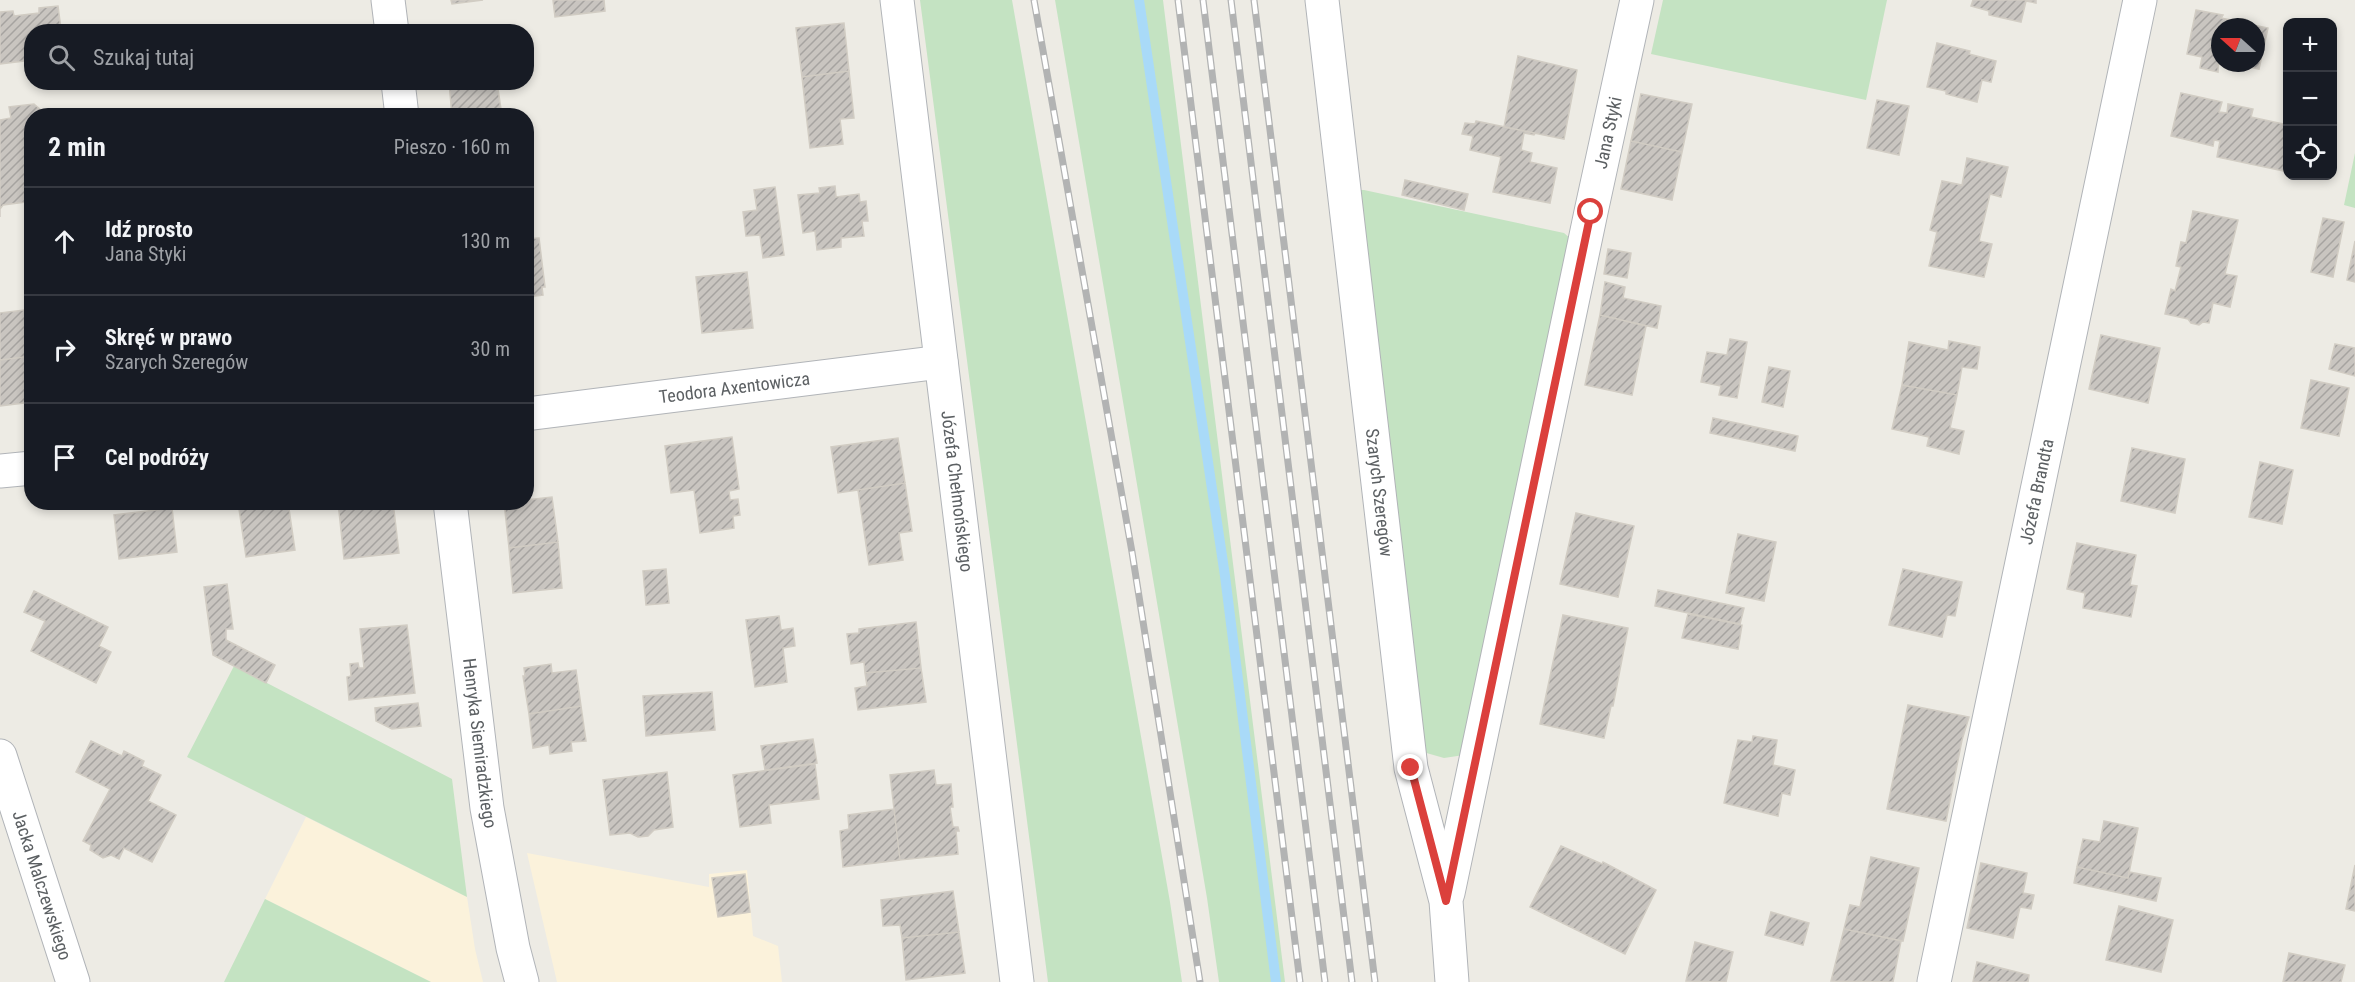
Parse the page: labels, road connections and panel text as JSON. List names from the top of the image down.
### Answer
{
  "streets": {
    "street": [
      "Jana Styki",
      "Teodora Axentowicza",
      "Józefa Chełmońskiego",
      "Józefa Brandta",
      "Szarych Szeregów",
      "Henryka Siemiradzkiego",
      "Jacka Malczewskiego"
    ]
  },
  "crossings": [
    ["Jana Styki", "Szarych Szeregów"],
    ["Teodora Axentowicza", "Józefa Chełmońskiego"]
  ],
  "north": "left",
  "page": {
    "map_buttons": ["+", "−"],
    "search": "Szukaj tutaj",
    "heading": ["2 min", "Pieszo · 160 m"],
    "list": [
      ["Idź prosto", "Jana Styki", "130 m"],
      ["Skręć w prawo", "Szarych Szeregów", "30 m"],
      "Cel podróży"
    ]
  }
}
